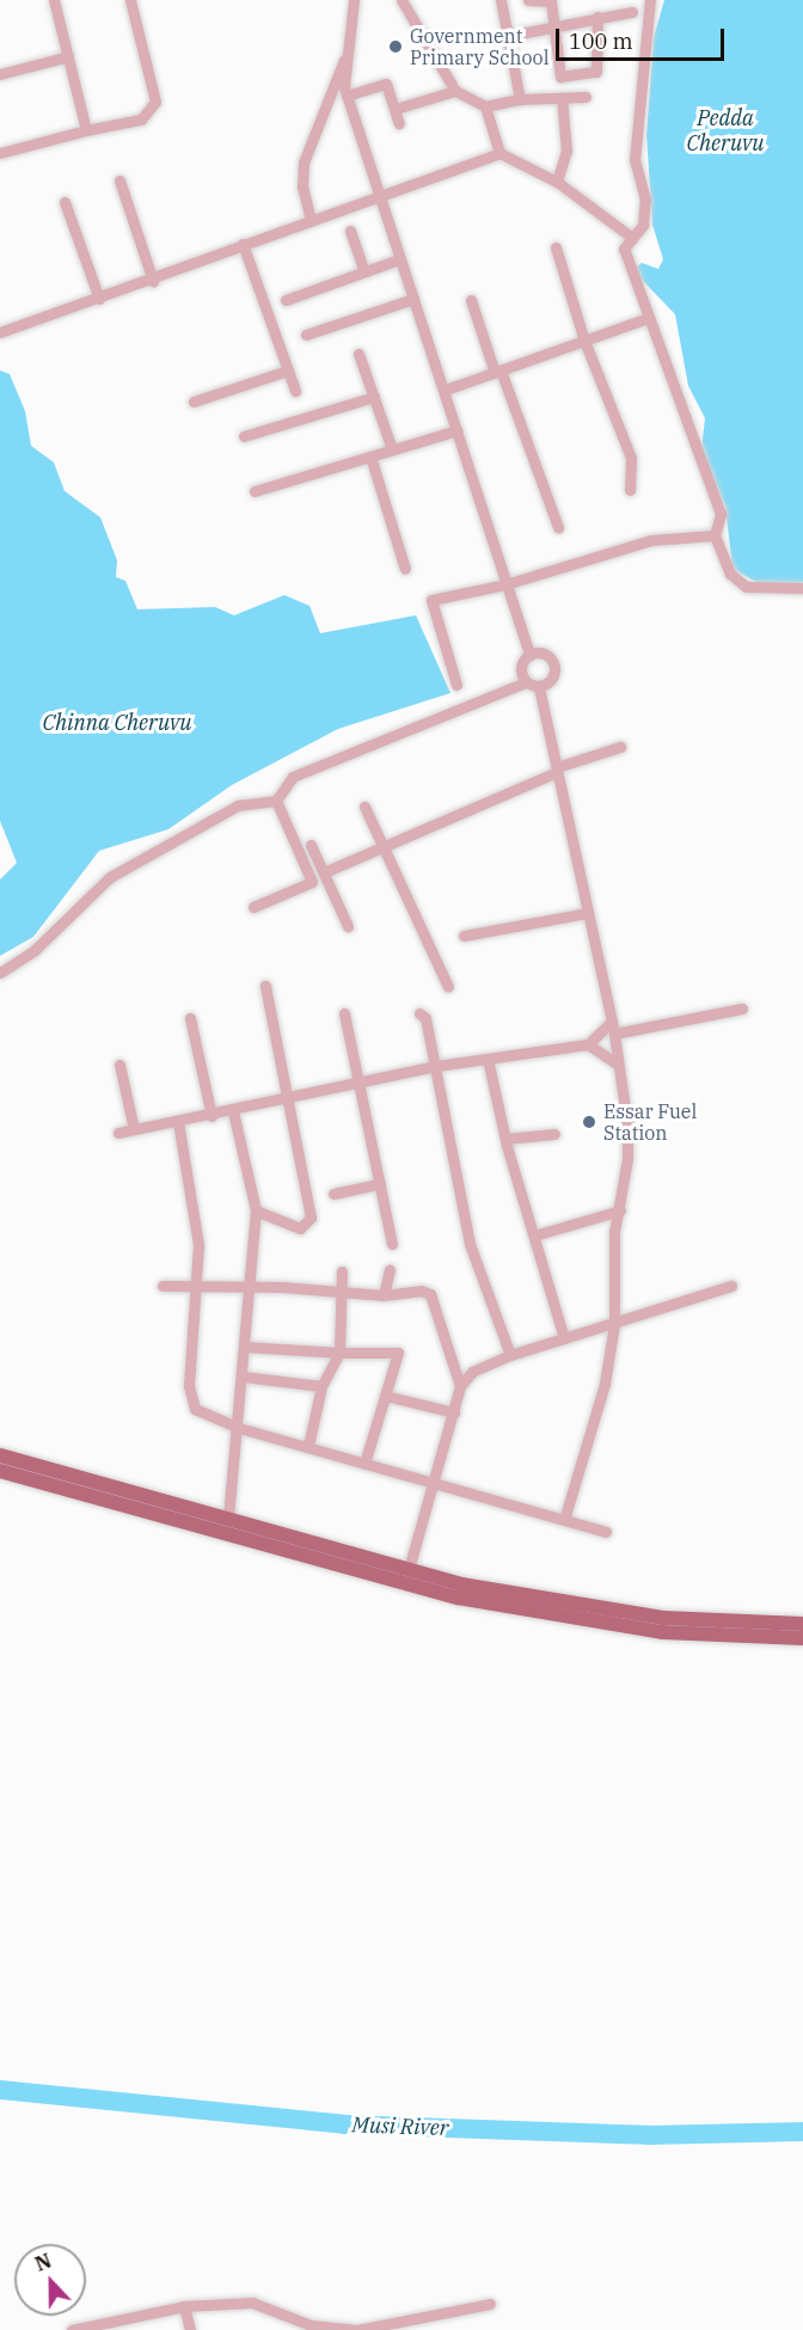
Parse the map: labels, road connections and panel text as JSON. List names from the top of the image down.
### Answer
{
  "water": ["Pedda Cheruvu", "Chinna Cheruvu", "Musi River"],
  "places": ["Government Primary School", "Essar Fuel Station"],
  "scale_bar": "100 m",
  "north": "top"
}
